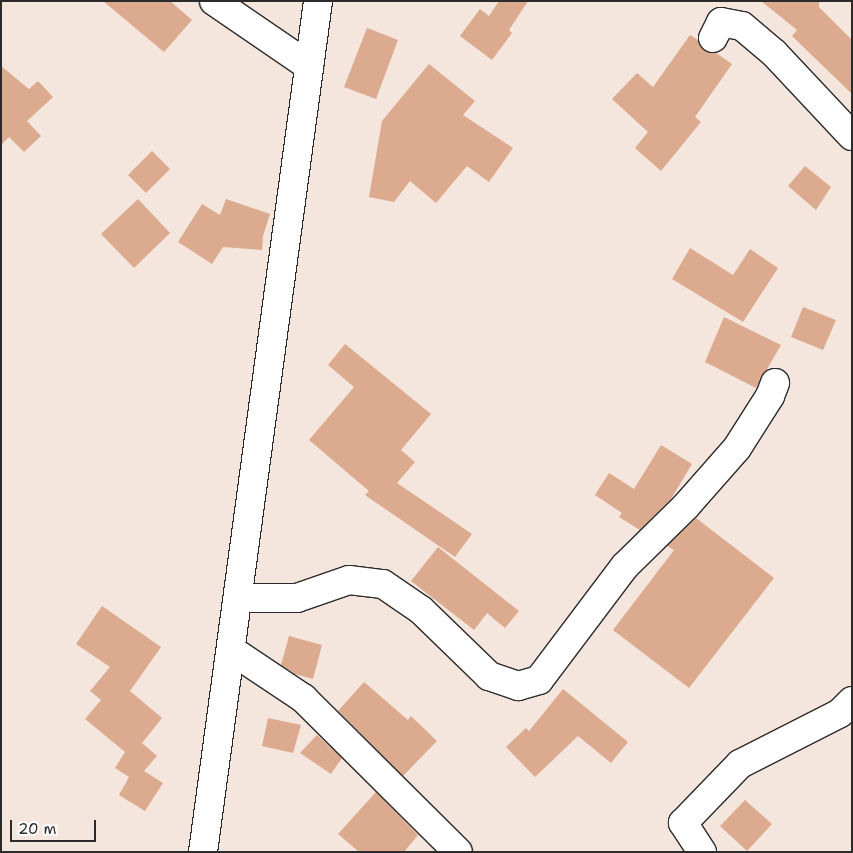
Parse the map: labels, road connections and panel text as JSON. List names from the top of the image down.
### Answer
{
  "scale_bar": "20 m"
}
